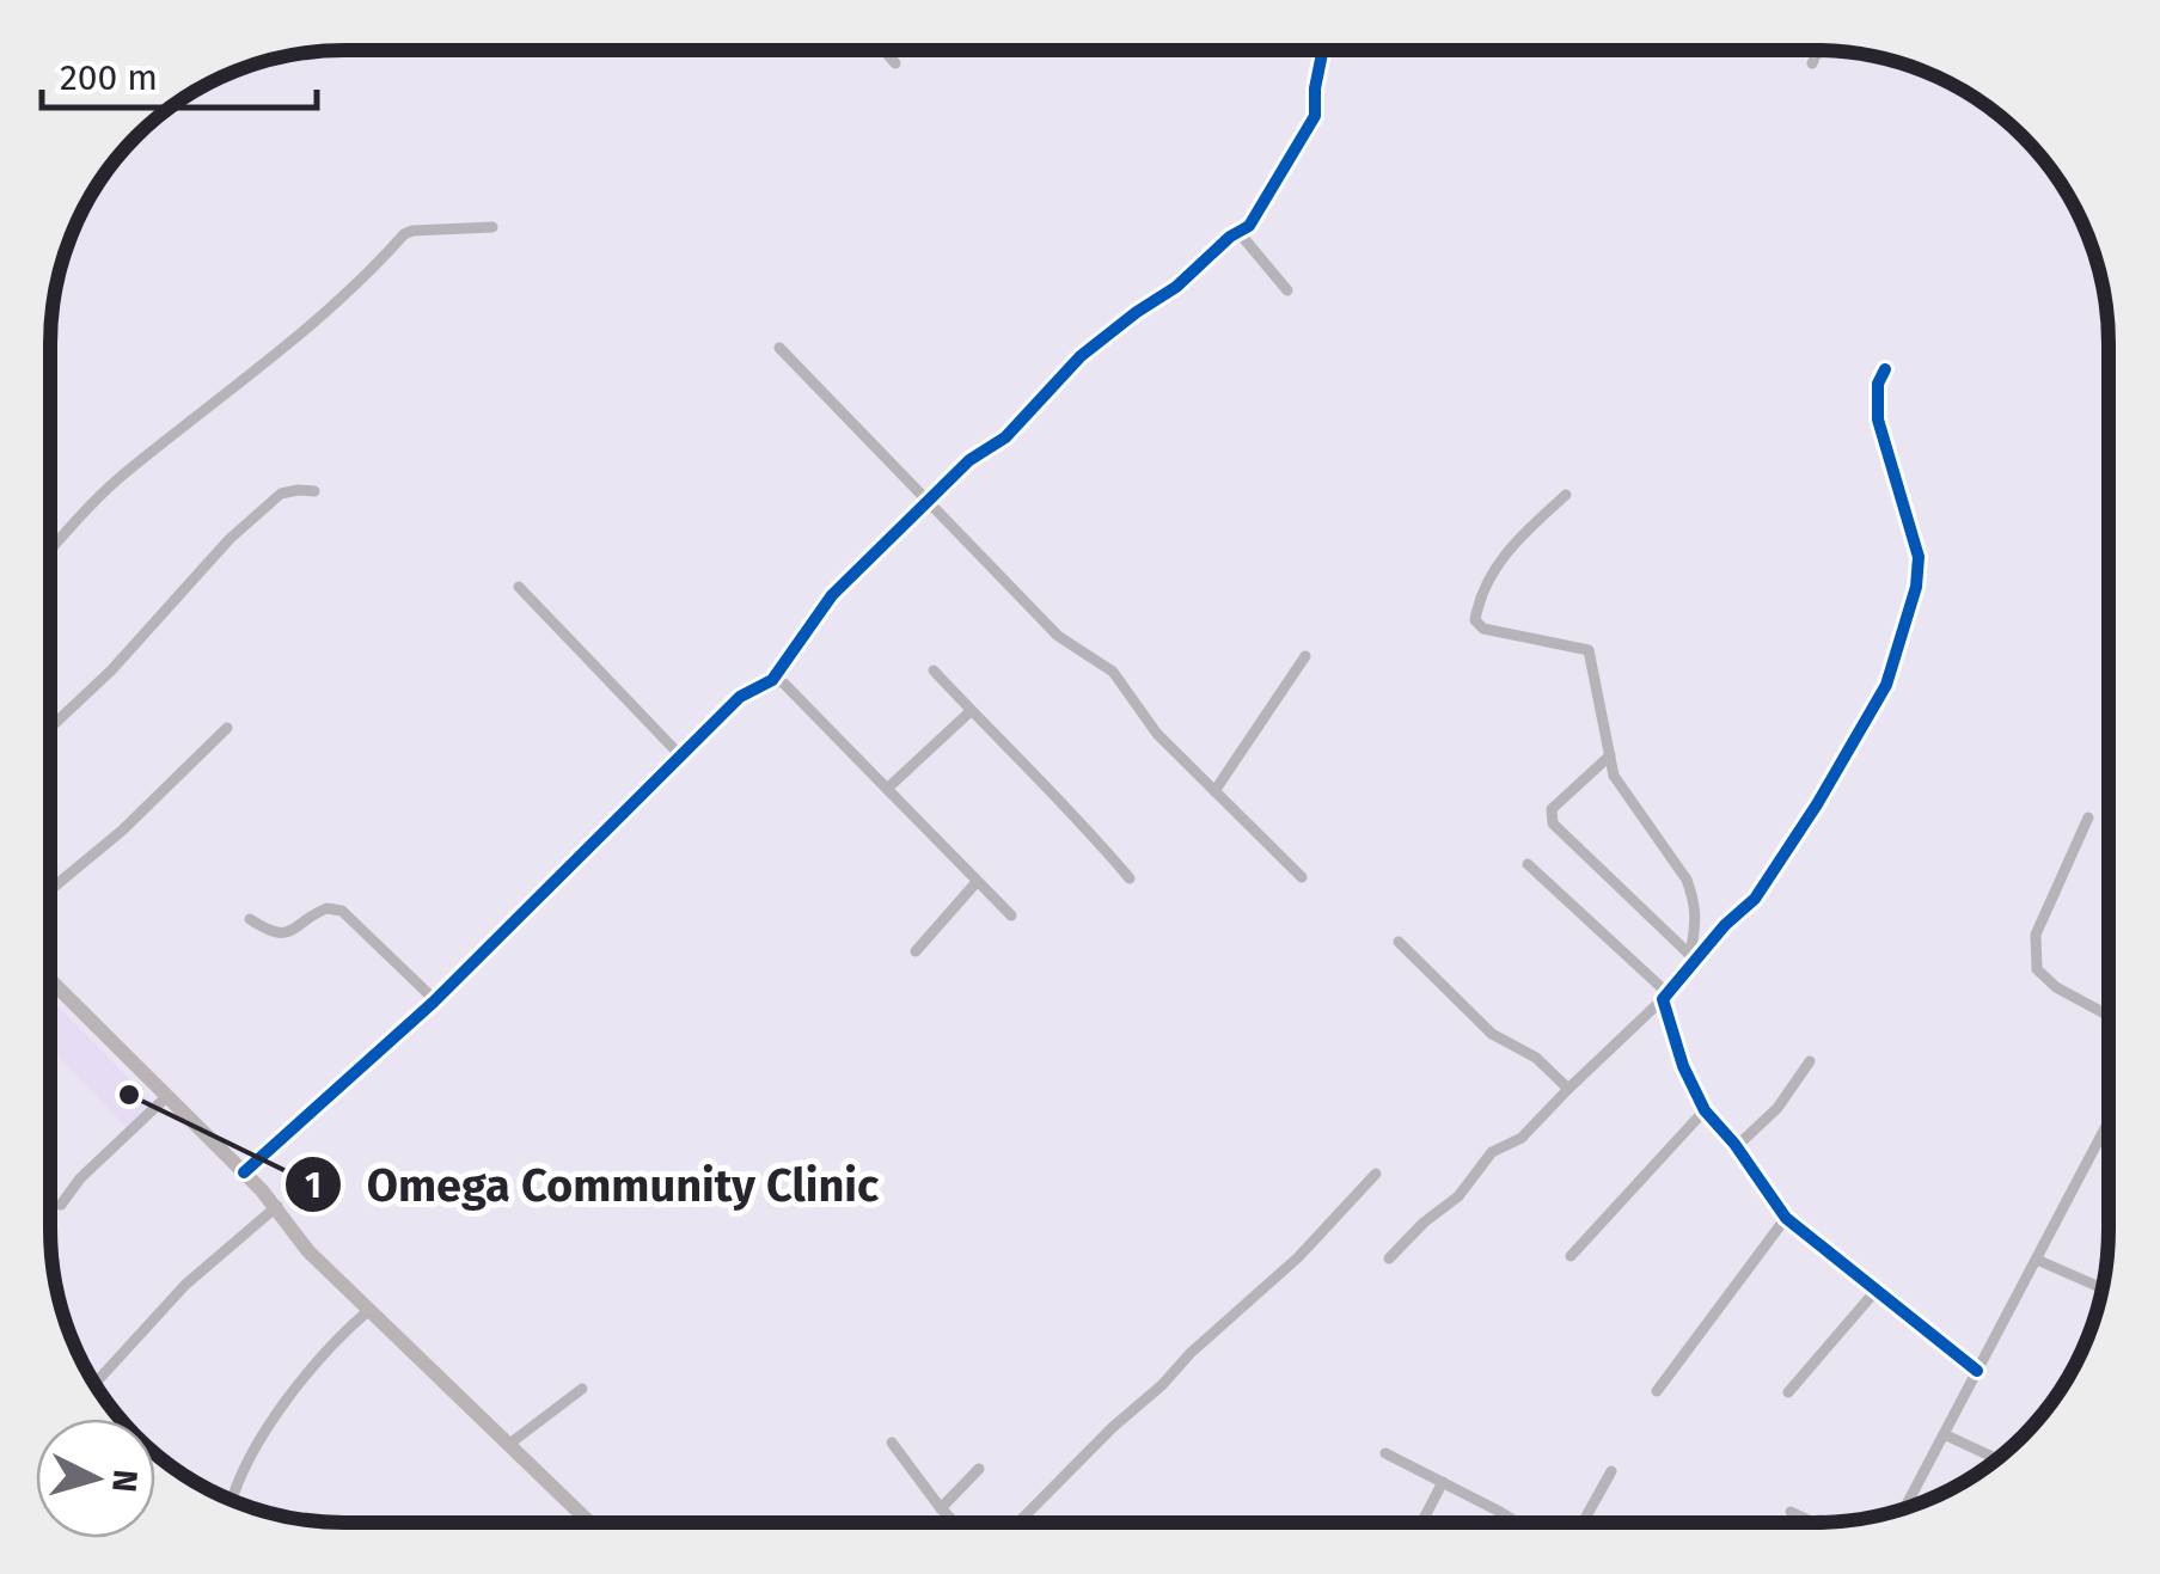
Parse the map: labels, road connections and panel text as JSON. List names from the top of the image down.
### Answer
{
  "places": ["Omega Community Clinic"],
  "scale_bar": "200 m",
  "north": "right"
}
